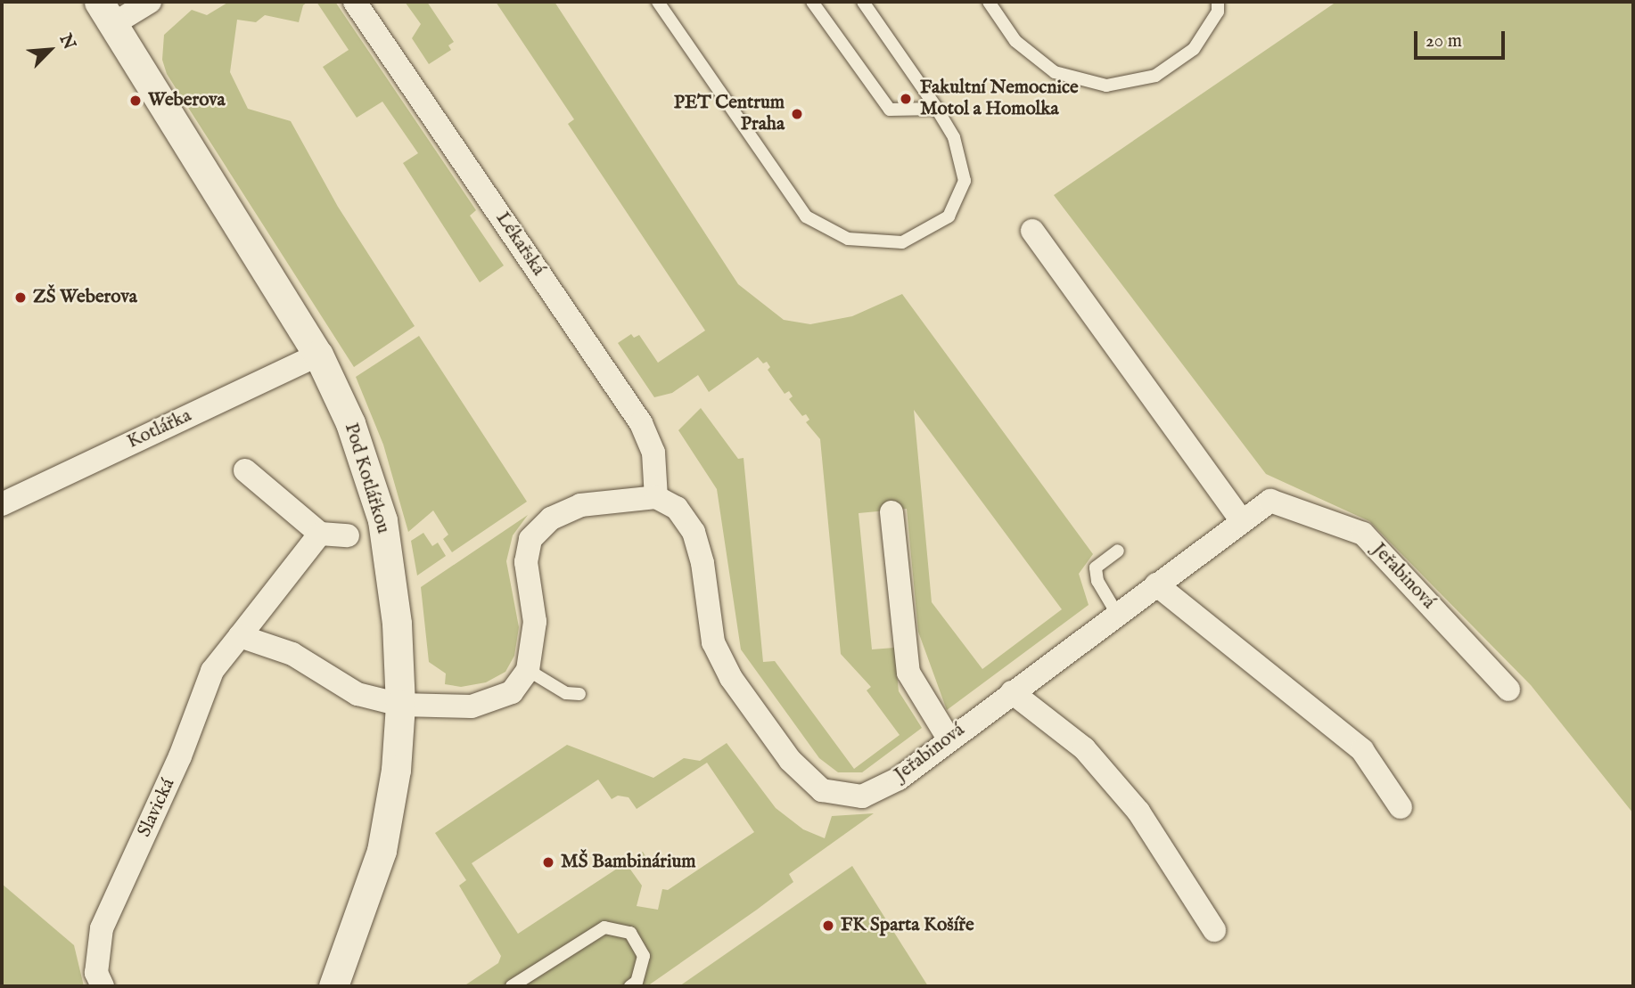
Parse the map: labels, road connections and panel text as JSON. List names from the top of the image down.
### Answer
{
  "streets": {
    "street": [
      "Lékařská",
      "Kotlářka",
      "Pod Kotlářkou",
      "Jeřabinová",
      "Slavická"
    ]
  },
  "crossings": [
    ["Lékařská", "Jeřabinová"],
    ["Kotlářka", "Pod Kotlářkou"]
  ],
  "places": [
    "Fakultní Nemocnice Motol a Homolka",
    "Weberova",
    "PET Centrum Praha",
    "ZŠ Weberova",
    "MŠ Bambinárium",
    "FK Sparta Košíře"
  ],
  "scale_bar": "20 m",
  "north": "top right"
}
